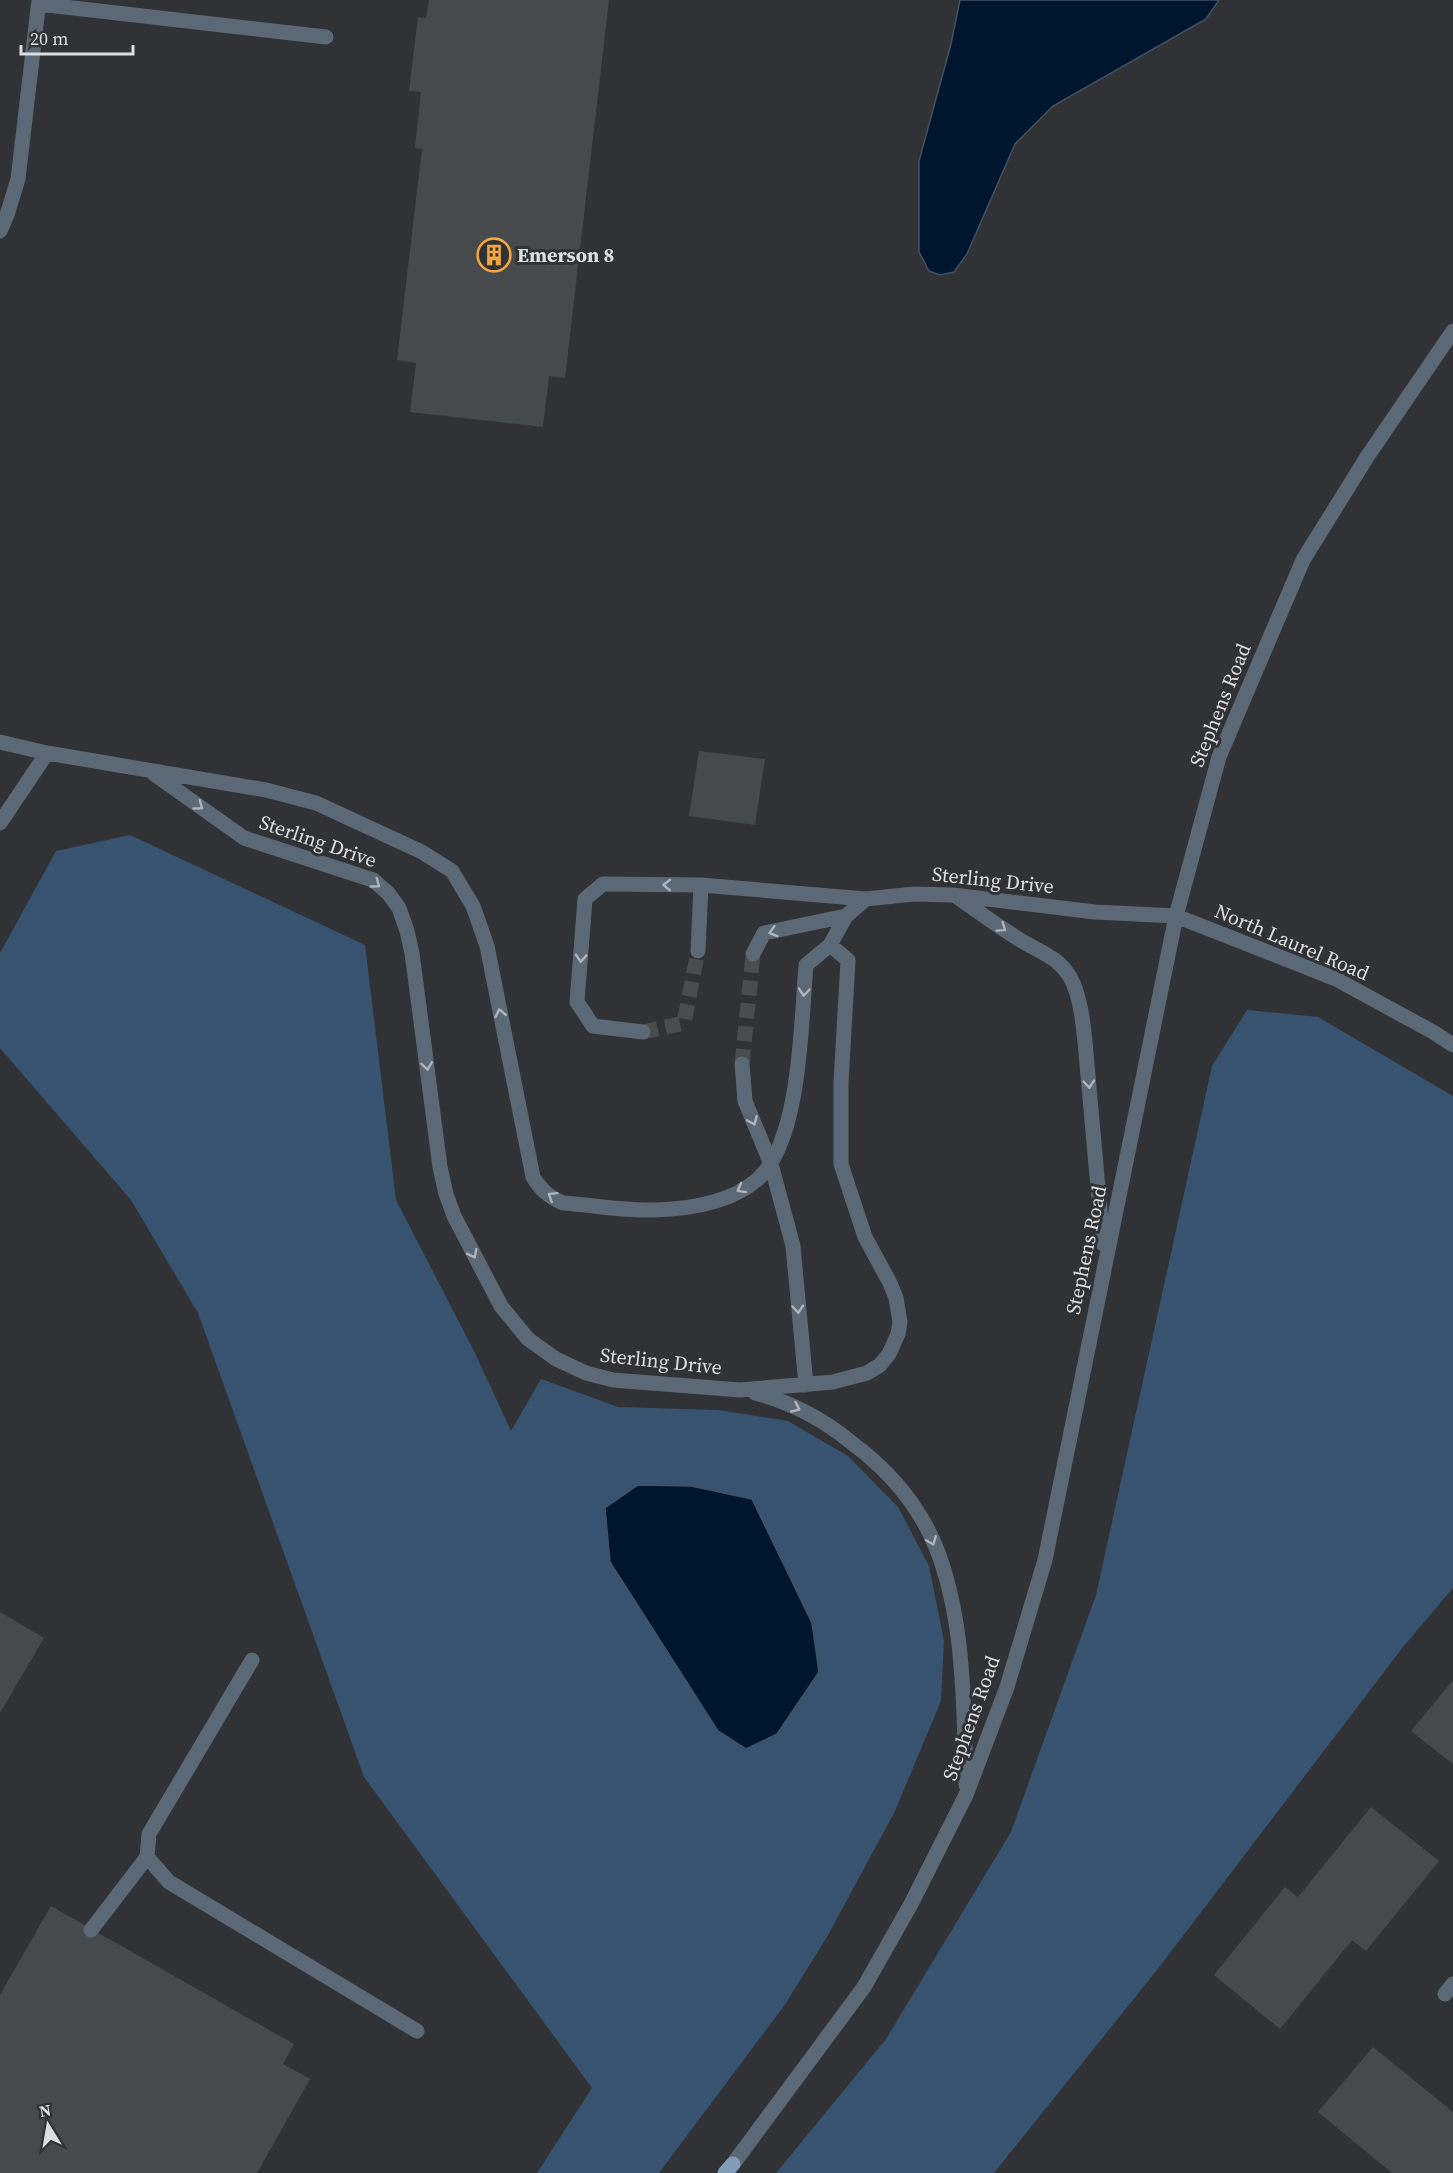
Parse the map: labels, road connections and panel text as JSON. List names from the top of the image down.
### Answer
{
  "streets": {
    "street": ["Stephens Road", "Sterling Drive", "North Laurel Road"]
  },
  "crossings": [
    ["Stephens Road", "Sterling Drive"],
    ["Stephens Road", "North Laurel Road"],
    ["Sterling Drive", "North Laurel Road"]
  ],
  "places": {
    "building": ["Emerson 8"]
  },
  "scale_bar": "20 m",
  "north": "top"
}
